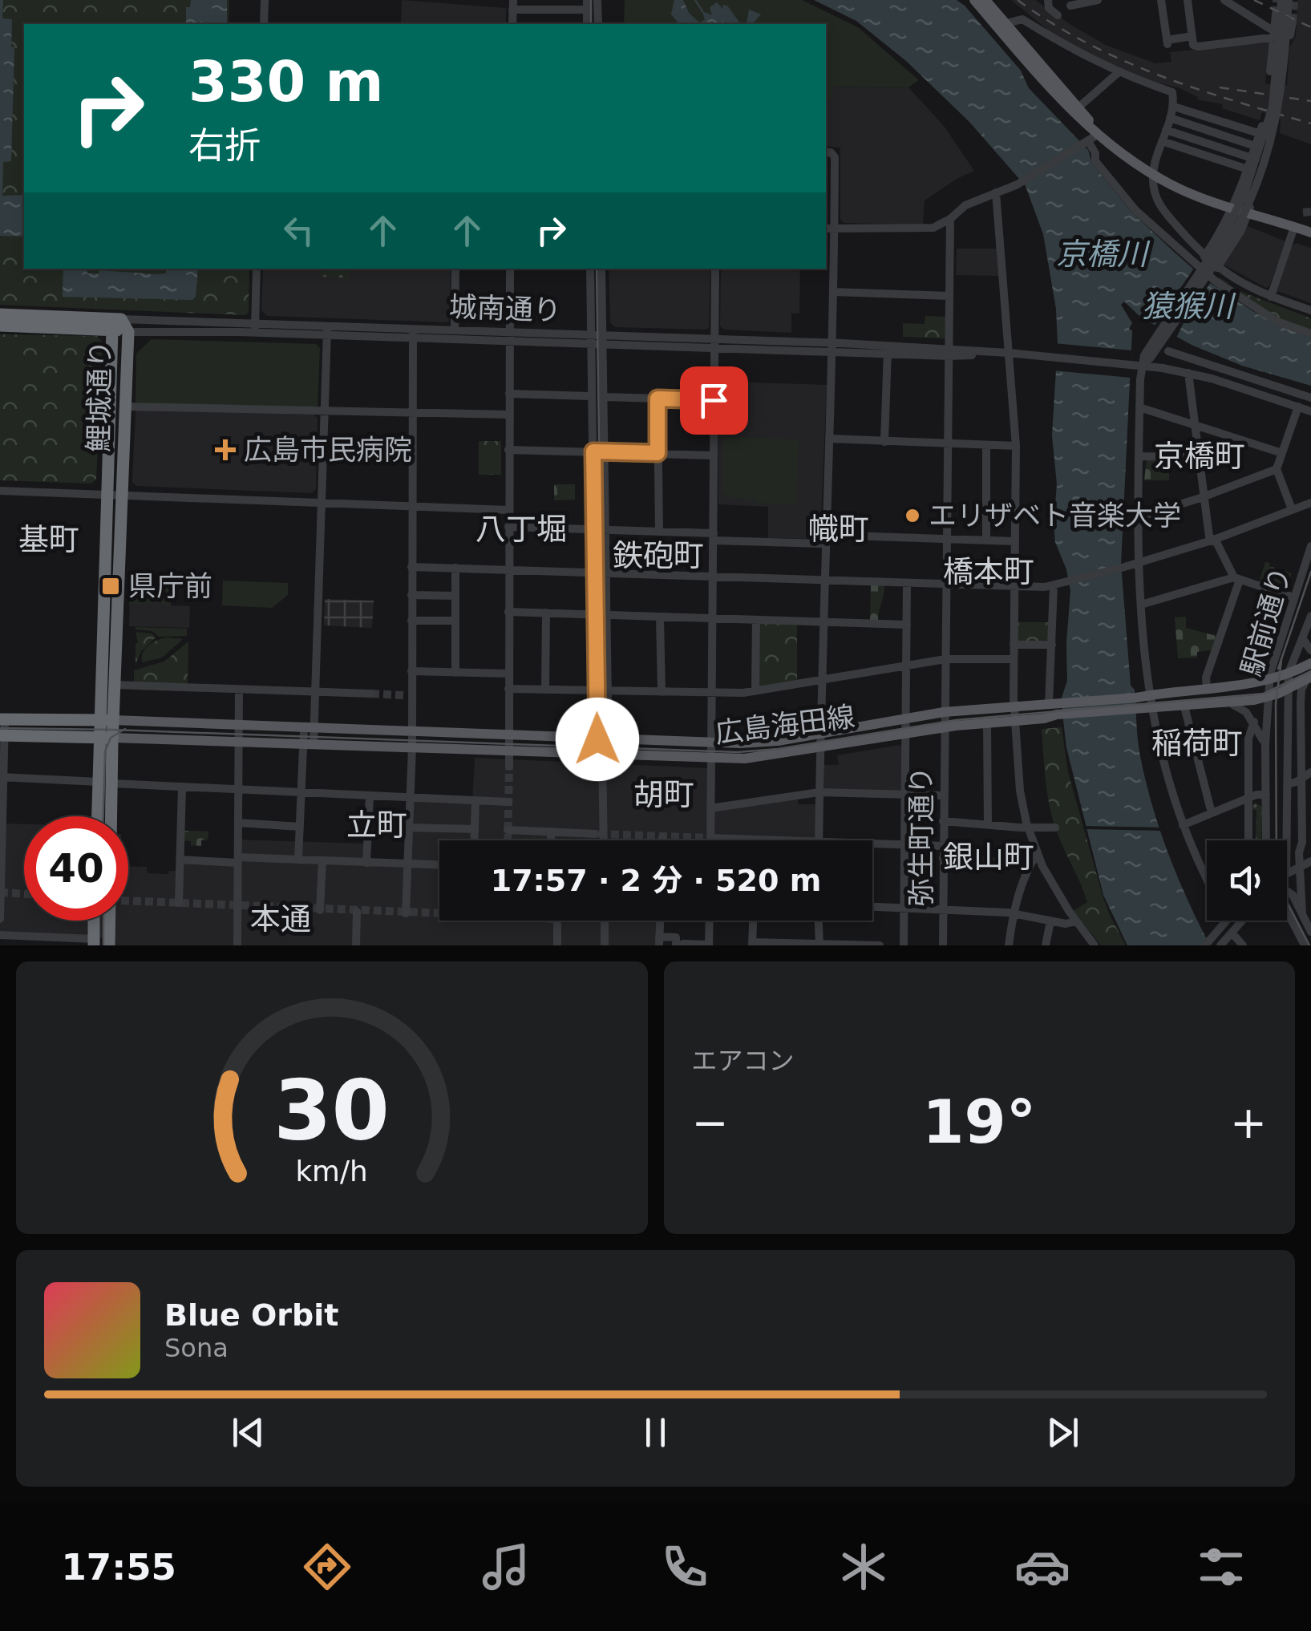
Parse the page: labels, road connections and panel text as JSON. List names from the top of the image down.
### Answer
{
  "streets": {
    "highway": ["城南通り", "鯉城通り"],
    "main road": ["広島海田線"],
    "street": ["駅前通り", "弥生町通り"]
  },
  "crossings": [
    ["城南通り", "鯉城通り"],
    ["城南通り", "弥生町通り"],
    ["鯉城通り", "広島海田線"],
    ["駅前通り", "広島海田線"],
    ["広島海田線", "弥生町通り"]
  ],
  "districts": [
    "京橋町",
    "八丁堀",
    "幟町",
    "基町",
    "鉄砲町",
    "橋本町",
    "稲荷町",
    "胡町",
    "立町",
    "銀山町",
    "本通"
  ],
  "water": ["京橋川", "猿猴川"],
  "places": {
    "health": ["広島市民病院"],
    "other": ["エリザベト音楽大学"],
    "transit": ["県庁前"]
  },
  "page": {
    "turn": ["330 m", "右折"],
    "limit": "40",
    "trip": "17:57 · 2 分 · 520 m",
    "tile": "エアコン",
    "heat": ["−", "19°", "+"],
    "song": ["Blue Orbit", "Sona"],
    "tabs": "17:55",
    "gauge": ["30", "km/h"]
  }
}
